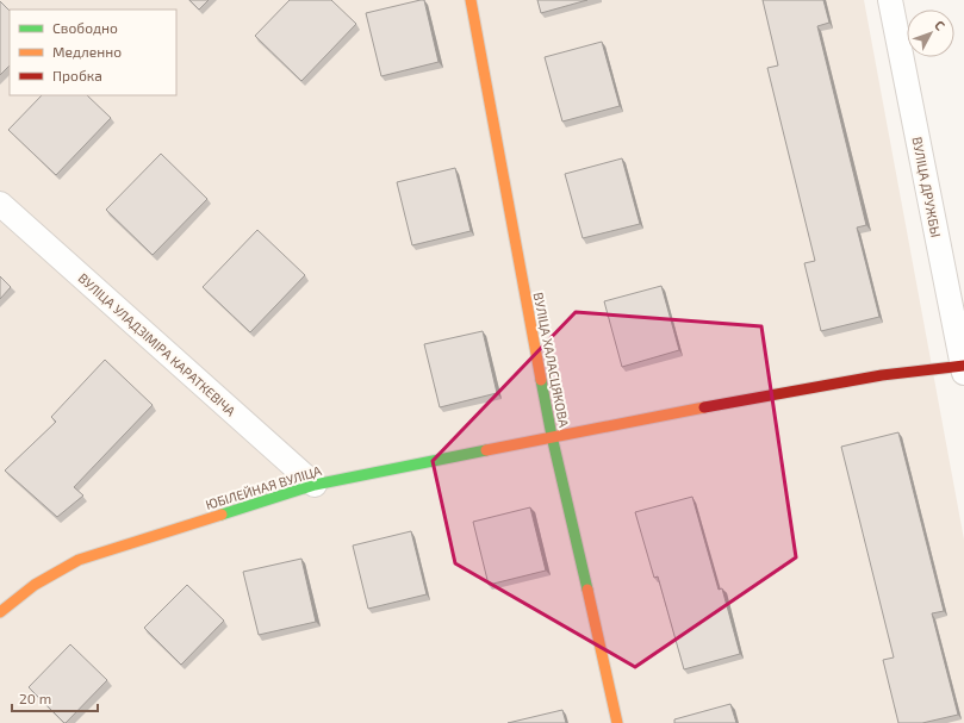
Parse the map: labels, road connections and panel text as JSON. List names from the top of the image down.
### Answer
{
  "streets": {
    "street": [
      "ВУЛІЦА ДРУЖБЫ",
      "ВУЛІЦА УЛАДЗІМІРА КАРАТКЕВІЧА",
      "ВУЛІЦА ХАЛАСЦЯКОВА",
      "ЮБІЛЕЙНАЯ ВУЛІЦА"
    ]
  },
  "crossings": [
    ["ВУЛІЦА ДРУЖБЫ", "ЮБІЛЕЙНАЯ ВУЛІЦА"],
    ["ВУЛІЦА УЛАДЗІМІРА КАРАТКЕВІЧА", "ЮБІЛЕЙНАЯ ВУЛІЦА"],
    ["ВУЛІЦА ХАЛАСЦЯКОВА", "ЮБІЛЕЙНАЯ ВУЛІЦА"]
  ],
  "legend": ["Свободно", "Медленно", "Пробка"],
  "scale_bar": "20 m",
  "north": "top right"
}
